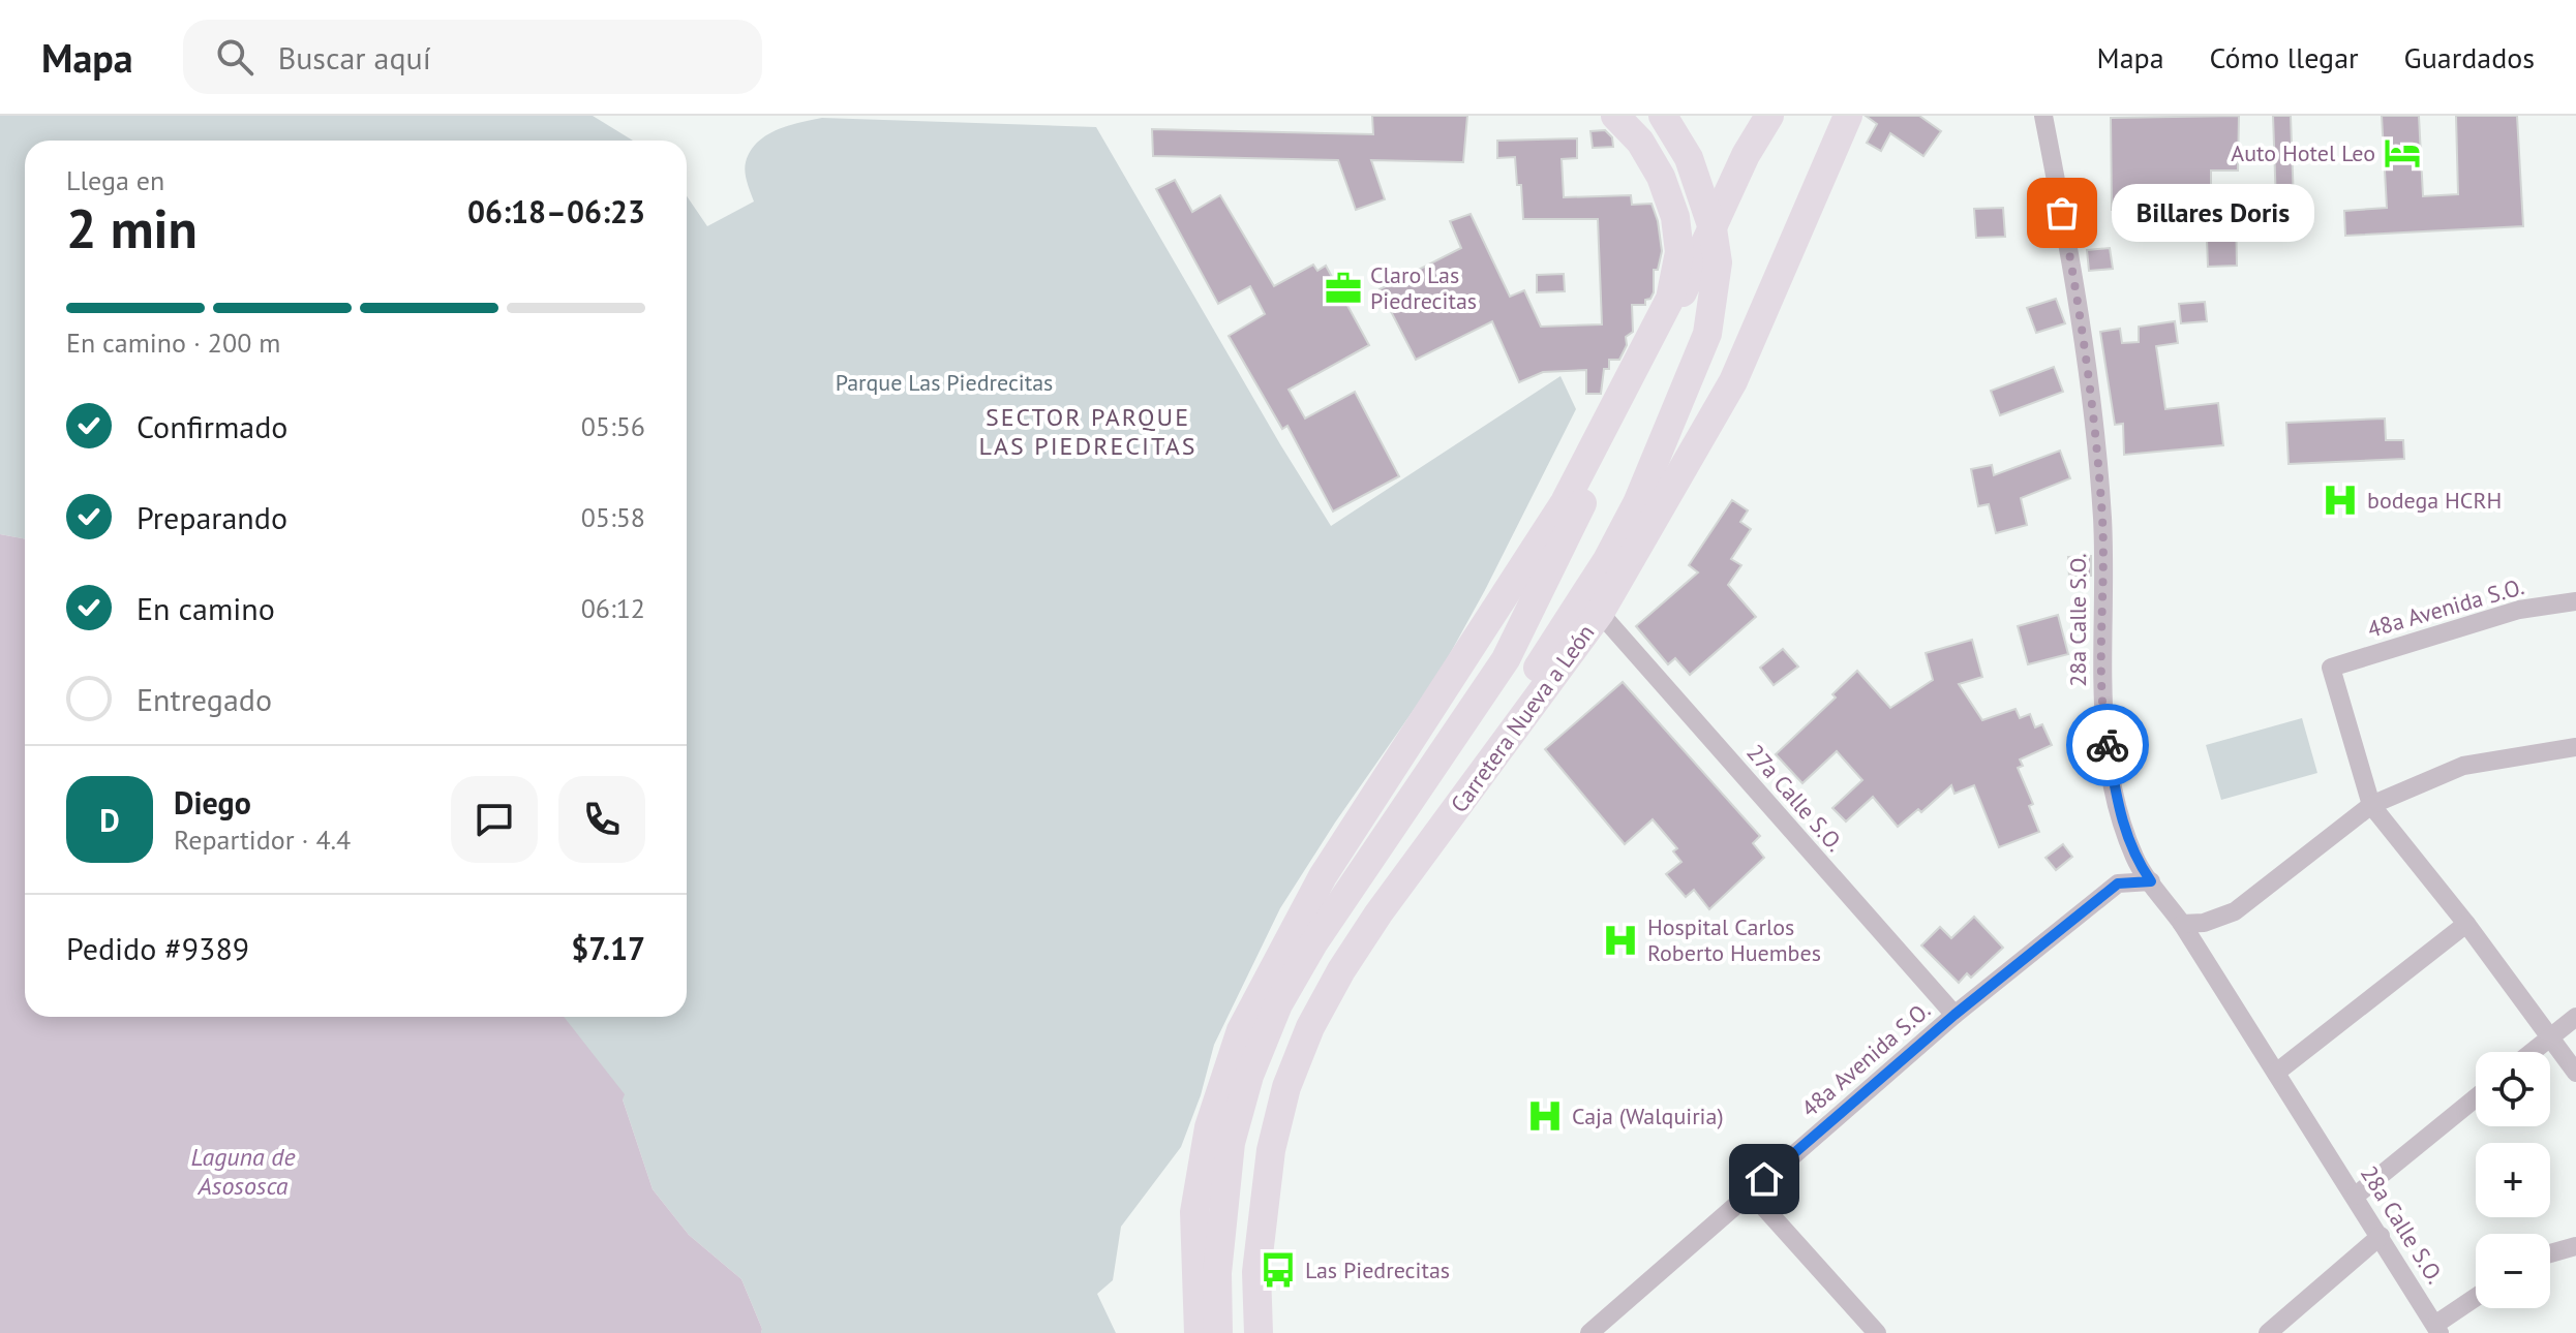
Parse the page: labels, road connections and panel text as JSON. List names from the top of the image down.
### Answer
{
  "streets": {
    "highway": ["Carretera Nueva a León"],
    "street": ["48a Avenida S.O.", "28a Calle S.O.", "27a Calle S.O."]
  },
  "crossings": [
    ["48a Avenida S.O.", "28a Calle S.O."],
    ["48a Avenida S.O.", "27a Calle S.O."],
    ["Carretera Nueva a León", "27a Calle S.O."]
  ],
  "districts": ["SECTOR PARQUE LAS PIEDRECITAS"],
  "water": ["Laguna de Asososca"],
  "parks": ["Parque Las Piedrecitas"],
  "places": {
    "hotel": ["Auto Hotel Leo"],
    "other": ["Billares Doris"],
    "office": ["Claro Las Piedrecitas"],
    "hospital": ["bodega HCRH", "Hospital Carlos Roberto Huembes", "Caja (Walquiria)"],
    "bus stop": ["Las Piedrecitas"]
  },
  "page": {
    "header": "Mapa",
    "search": "Buscar aquí",
    "nav": ["Mapa", "Cómo llegar", "Guardados"],
    "heading": ["2 min", "Llega en", "06:18–06:23"],
    "panel": [
      "Diego",
      "Repartidor · 4.4",
      "Pedido #9389",
      "$7.17"
    ],
    "bubble": "Billares Doris",
    "bar": "En camino · 200 m",
    "list": [
      ["Confirmado", "05:56"],
      ["Preparando", "05:58"],
      ["En camino", "06:12"],
      "Entregado"
    ],
    "round": "D",
    "map_buttons": ["+", "−"]
  }
}
